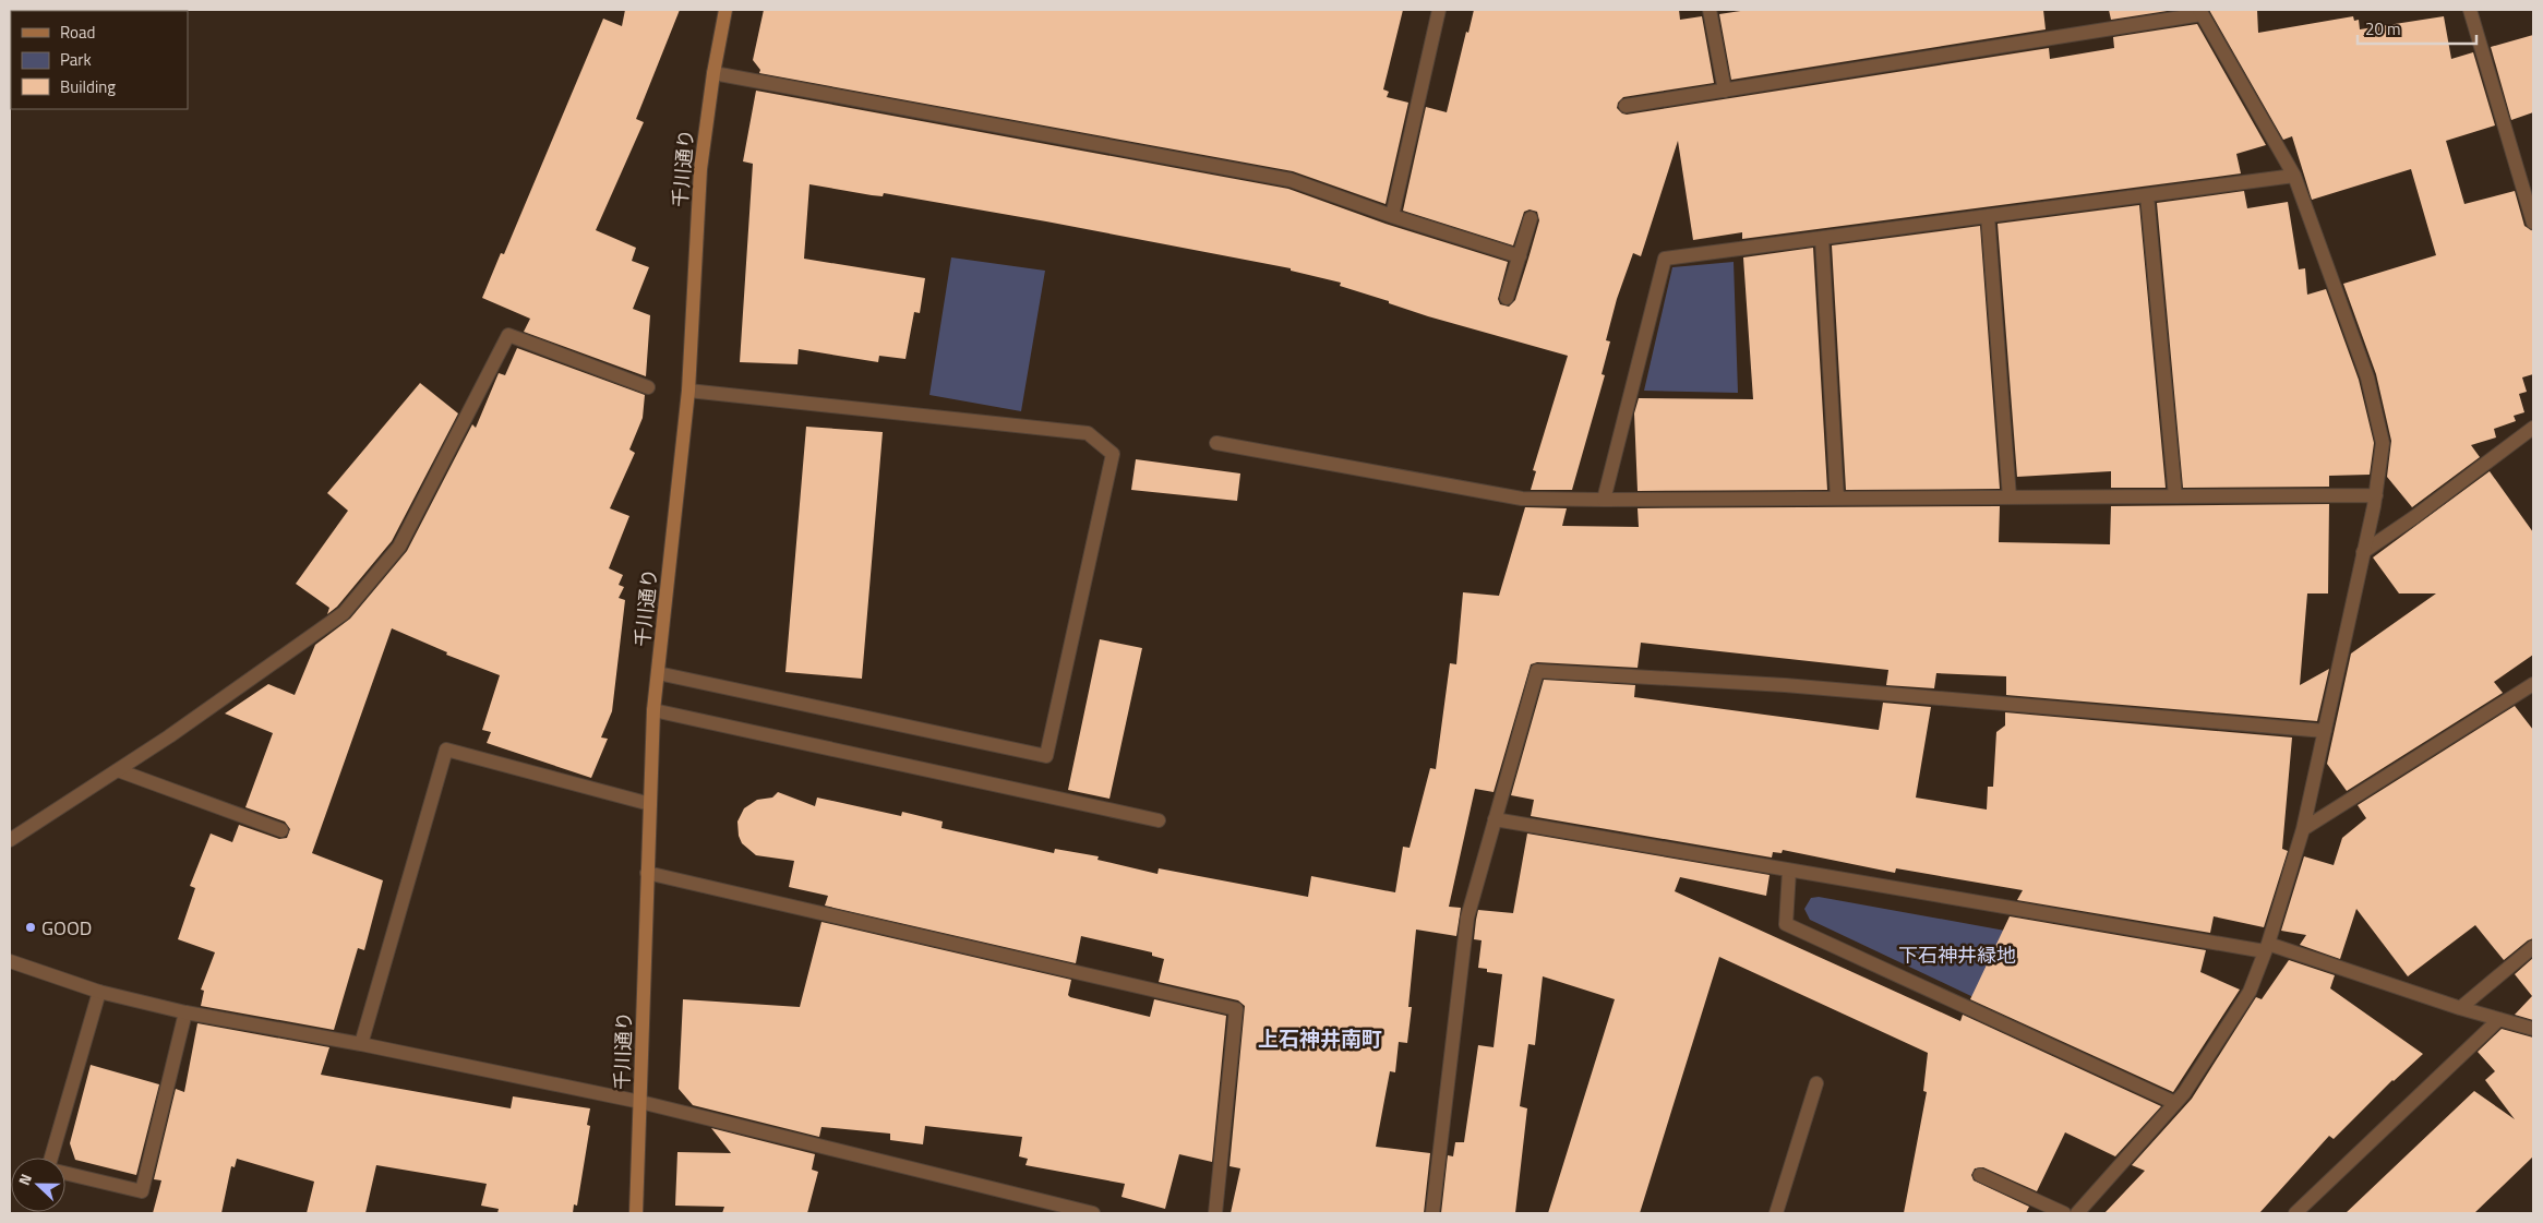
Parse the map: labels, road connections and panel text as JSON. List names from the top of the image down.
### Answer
{
  "streets": {
    "main road": ["千川通り"]
  },
  "districts": ["上石神井南町"],
  "parks": ["下石神井緑地"],
  "places": ["GOOD"],
  "legend": ["Road", "Park", "Building"],
  "scale_bar": "20 m",
  "north": "left"
}
